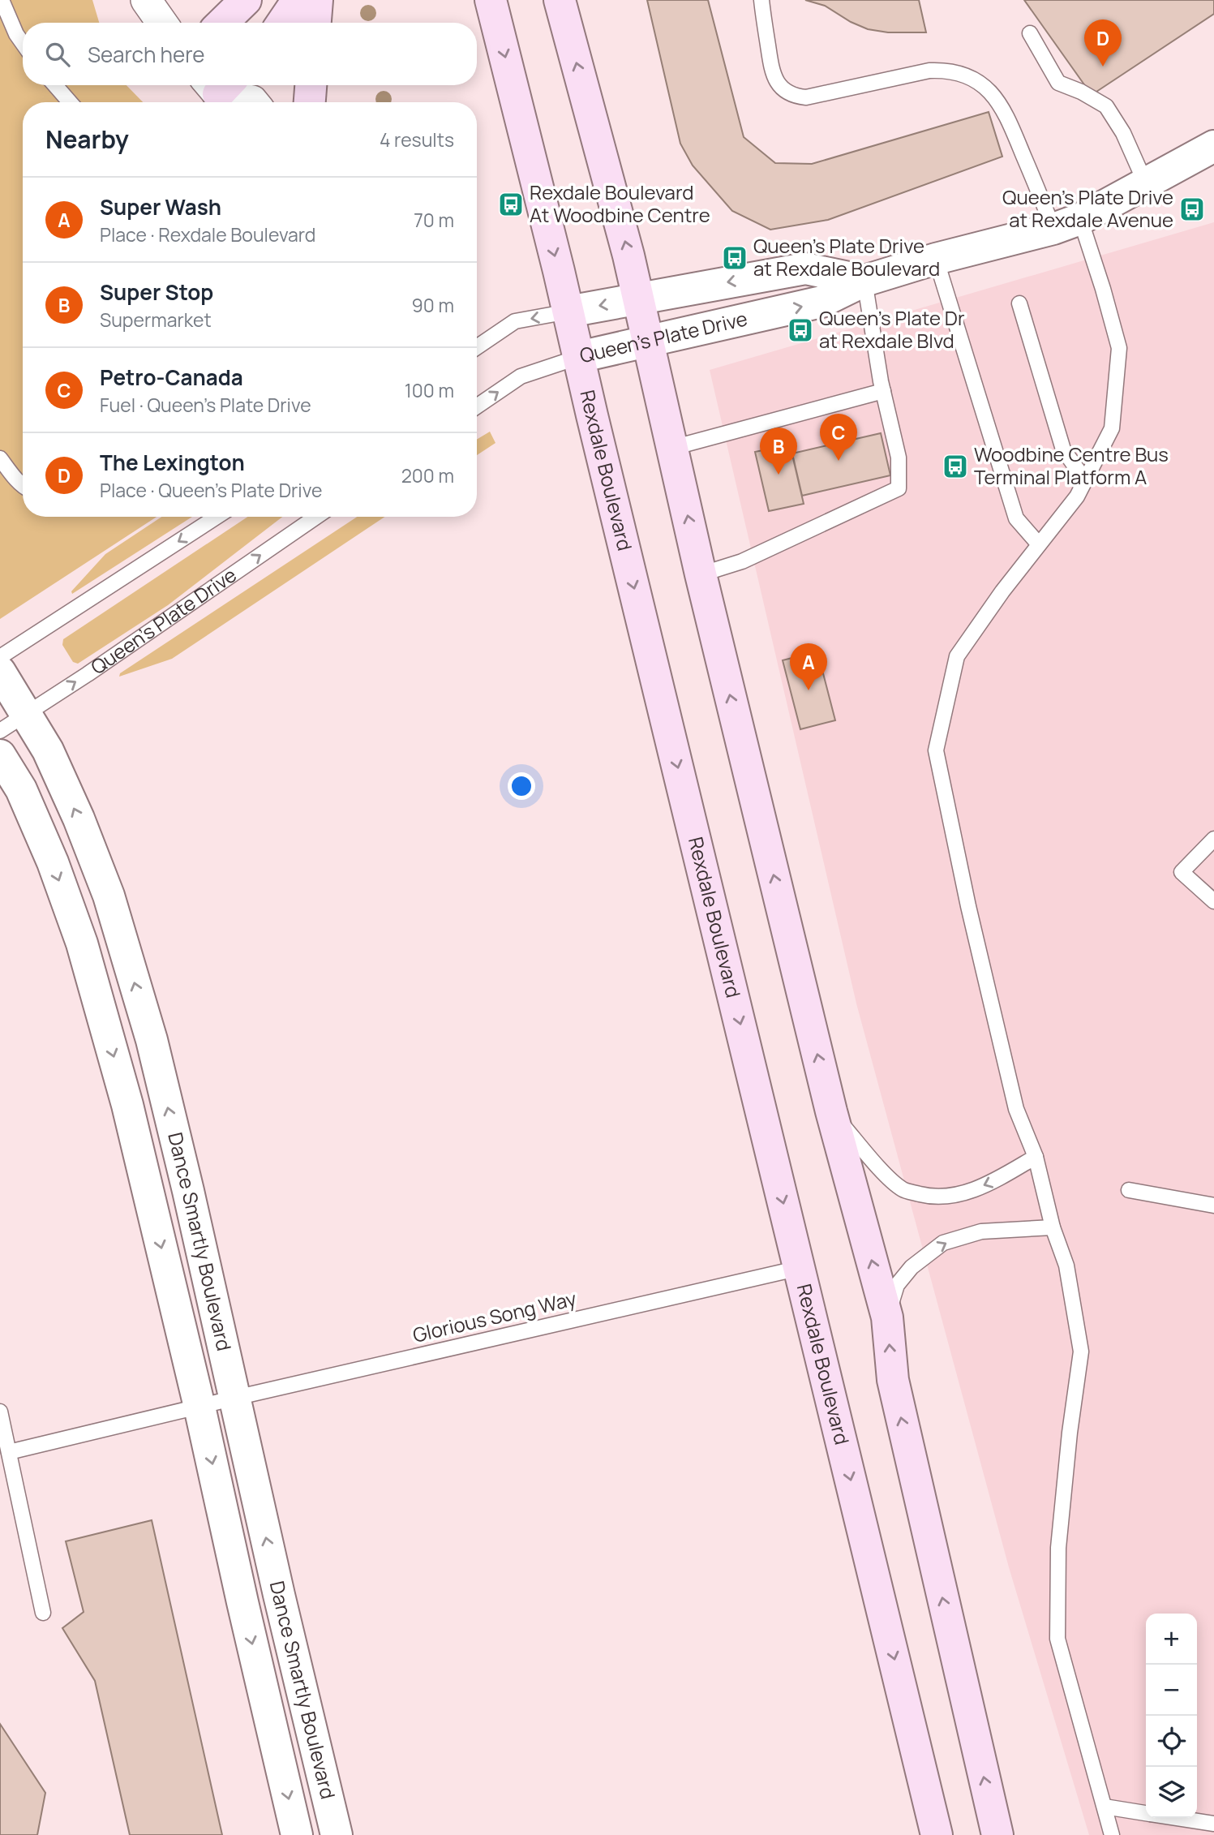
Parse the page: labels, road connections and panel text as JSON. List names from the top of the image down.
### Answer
{
  "streets": {
    "main road": ["Rexdale Boulevard"],
    "street": ["Queen's Plate Drive", "Dance Smartly Boulevard"],
    "lane": ["Glorious Song Way"]
  },
  "crossings": [
    ["Queen's Plate Drive", "Rexdale Boulevard"],
    ["Queen's Plate Drive", "Dance Smartly Boulevard"],
    ["Rexdale Boulevard", "Glorious Song Way"],
    ["Dance Smartly Boulevard", "Glorious Song Way"]
  ],
  "places": {
    "bus stop": [
      "Rexdale Boulevard At Woodbine Centre",
      "Queen's Plate Drive at Rexdale Avenue",
      "Queen's Plate Drive at Rexdale Boulevard",
      "Queen's Plate Dr at Rexdale Blvd",
      "Woodbine Centre Bus Terminal Platform A"
    ]
  },
  "page": {
    "pins": [
      "D",
      "C",
      "B",
      "A"
    ],
    "search": "Search here",
    "heading": ["Nearby", "4 results"],
    "list": [
      {
        "mark": "A",
        "name": "Super Wash",
        "note": "Place · Rexdale Boulevard",
        "value": "70 m"
      },
      {
        "mark": "B",
        "name": "Super Stop",
        "note": "Supermarket",
        "value": "90 m"
      },
      {
        "mark": "C",
        "name": "Petro-Canada",
        "note": "Fuel · Queen's Plate Drive",
        "value": "100 m"
      },
      {
        "mark": "D",
        "name": "The Lexington",
        "note": "Place · Queen's Plate Drive",
        "value": "200 m"
      }
    ],
    "map_buttons": ["+", "−"]
  }
}
